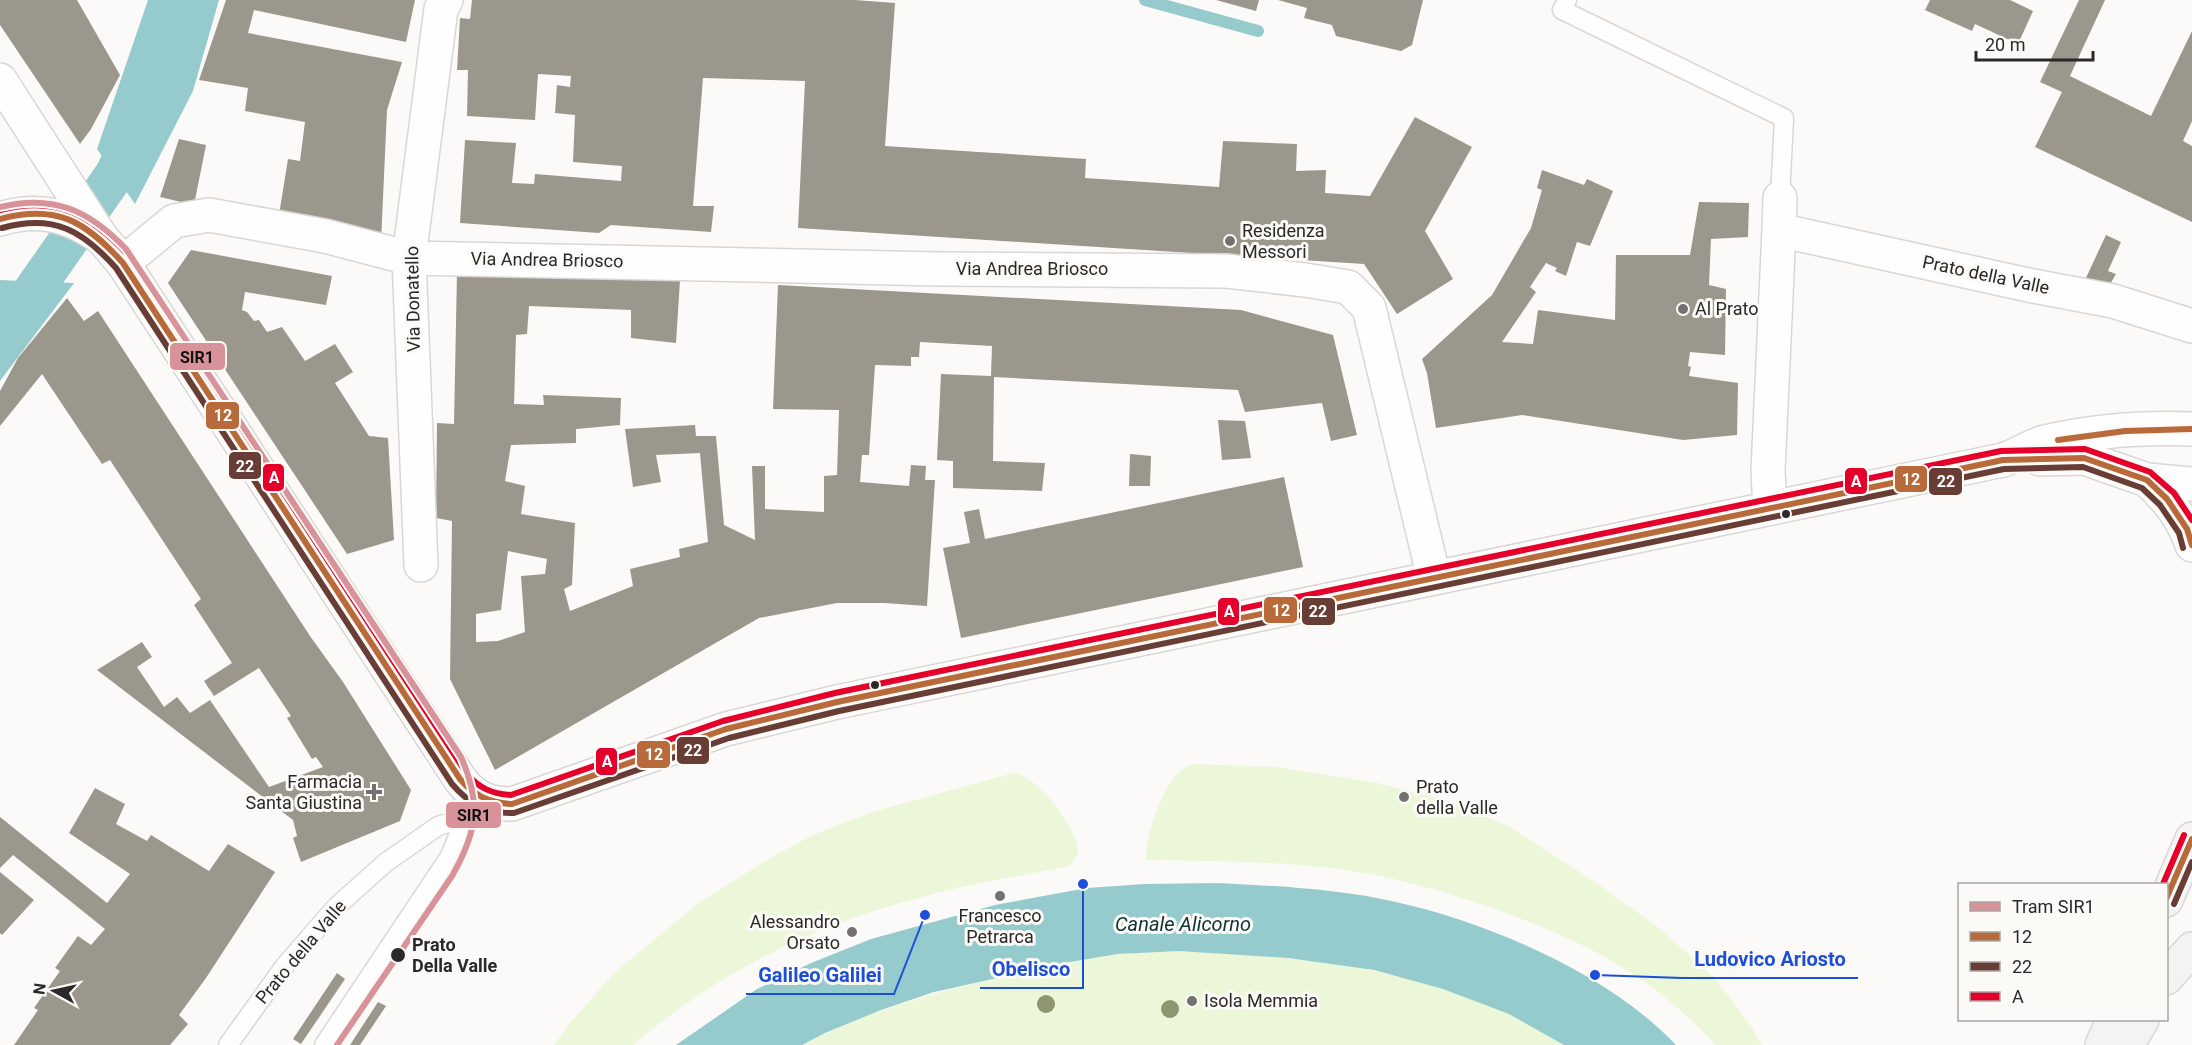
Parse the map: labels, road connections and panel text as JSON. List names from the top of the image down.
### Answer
{
  "streets": {
    "street": ["Via Andrea Briosco", "Prato della Valle", "Via Donatello"]
  },
  "crossings": [
    ["Via Andrea Briosco", "Prato della Valle"],
    ["Via Andrea Briosco", "Via Donatello"]
  ],
  "water": ["Canale Alicorno"],
  "places": {
    "other": [
      "Residenza Messori",
      "Al Prato",
      "Prato della Valle",
      "Obelisco",
      "Francesco Petrarca",
      "Galileo Galilei",
      "Alessandro Orsato",
      "Prato Della Valle",
      "Ludovico Ariosto",
      "Isola Memmia"
    ],
    "health": ["Farmacia Santa Giustina"]
  },
  "lines": [
    "tram line SIR1",
    "transit line A",
    "transit line 12",
    "transit line 22"
  ],
  "legend": [
    "Tram SIR1",
    "12",
    "22",
    "A"
  ],
  "scale_bar": "20 m",
  "north": "left"
}
